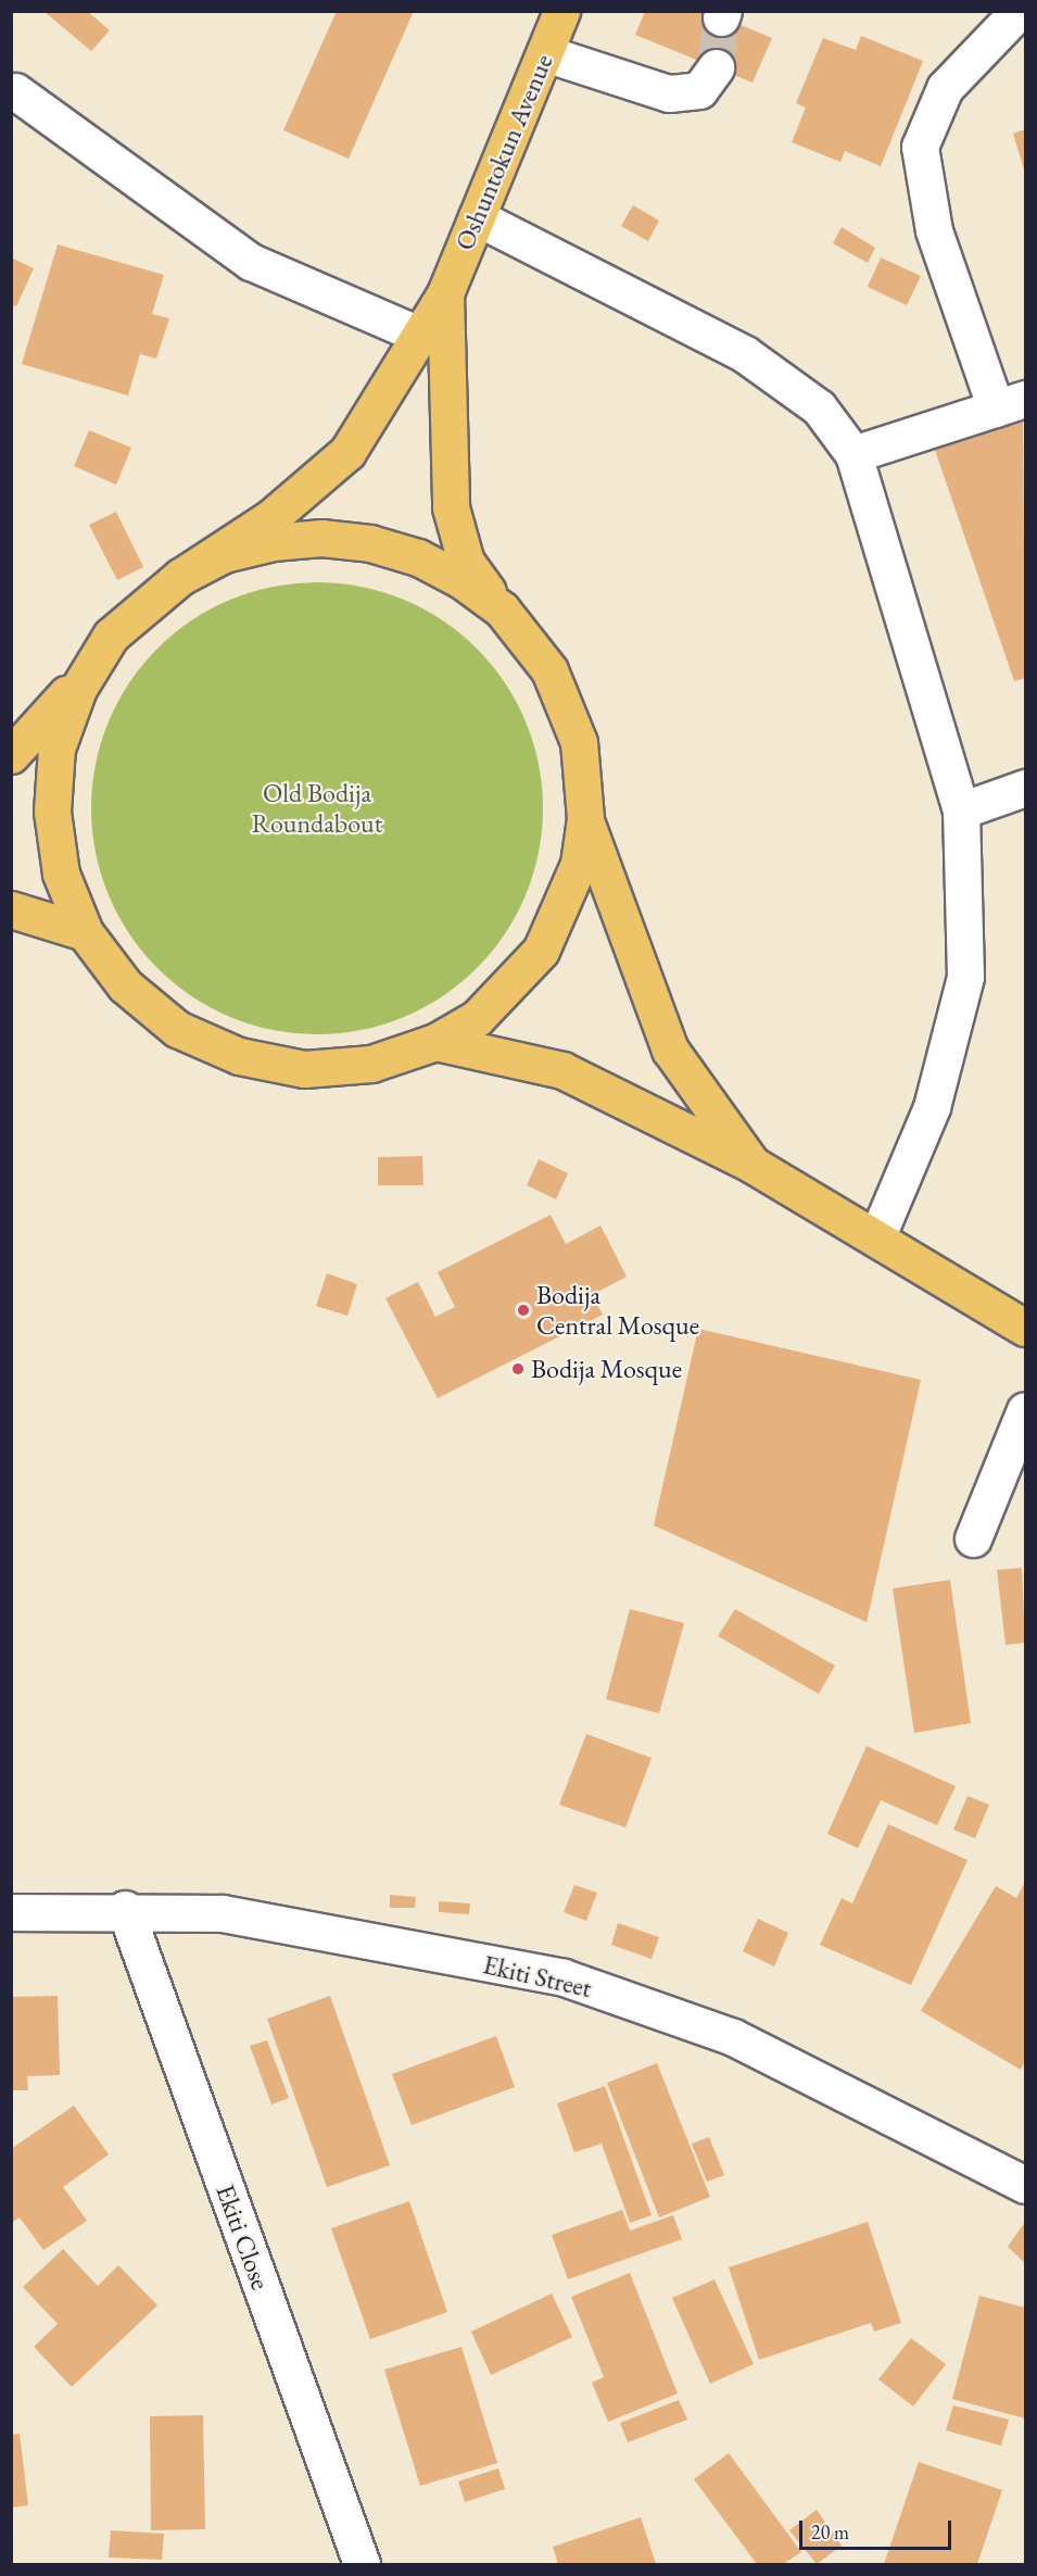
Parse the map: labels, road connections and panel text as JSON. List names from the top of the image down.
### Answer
{
  "streets": {
    "main road": ["Oshuntokun Avenue"],
    "street": ["Ekiti Street", "Ekiti Close"]
  },
  "crossings": [
    ["Ekiti Street", "Ekiti Close"]
  ],
  "parks": ["Old Bodija Roundabout"],
  "places": ["Bodija Central Mosque", "Bodija Mosque"],
  "scale_bar": "20 m"
}
